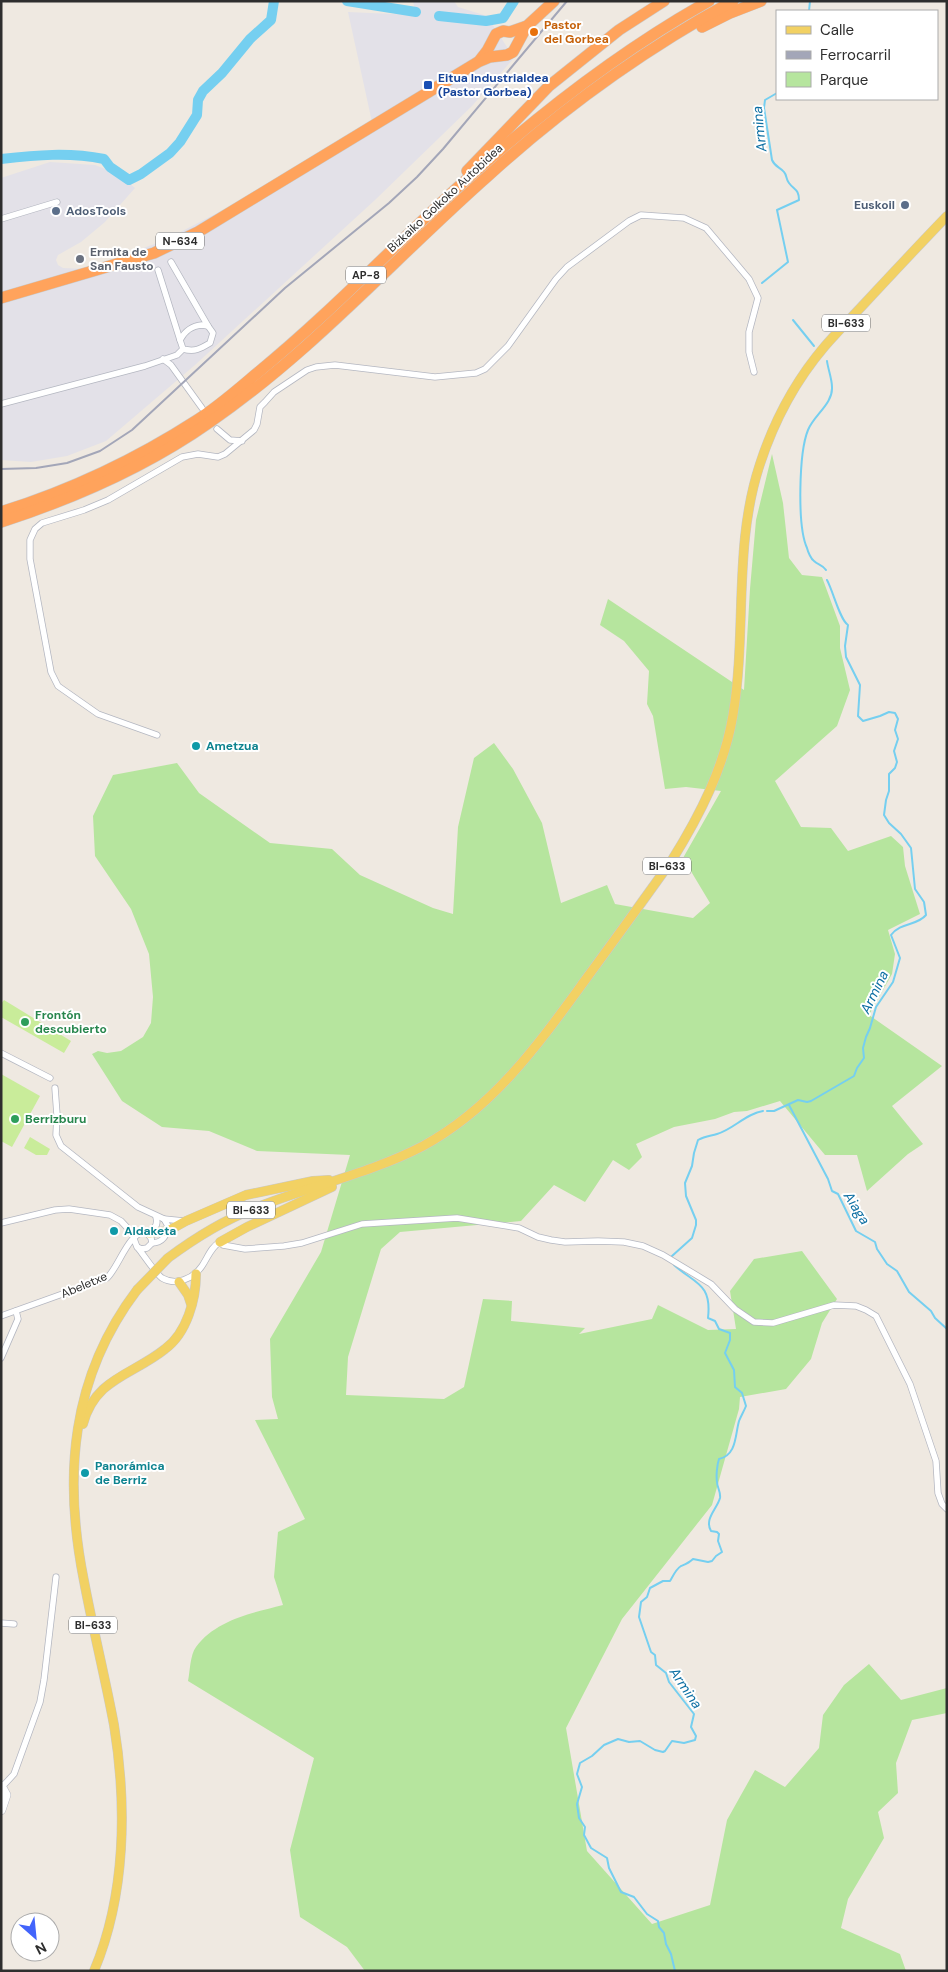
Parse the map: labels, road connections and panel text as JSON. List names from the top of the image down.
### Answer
{
  "streets": {
    "highway": ["Bizkaiko Golkoko Autobidea", "N-634", "AP-8"],
    "main road": ["BI-633"],
    "street": ["Abeletxe"]
  },
  "water": ["Armina", "Aiaga"],
  "places": {
    "other": [
      "Pastor del Gorbea",
      "Euskoil",
      "AdosTools",
      "Ermita de San Fausto",
      "Ametzua",
      "Frontón descubierto",
      "Berrizburu",
      "Aldaketa",
      "Panorámica de Berriz"
    ],
    "transit": ["Eitua Industrialdea (Pastor Gorbea)"]
  },
  "legend": ["Calle", "Ferrocarril", "Parque"],
  "north": "bottom right"
}
